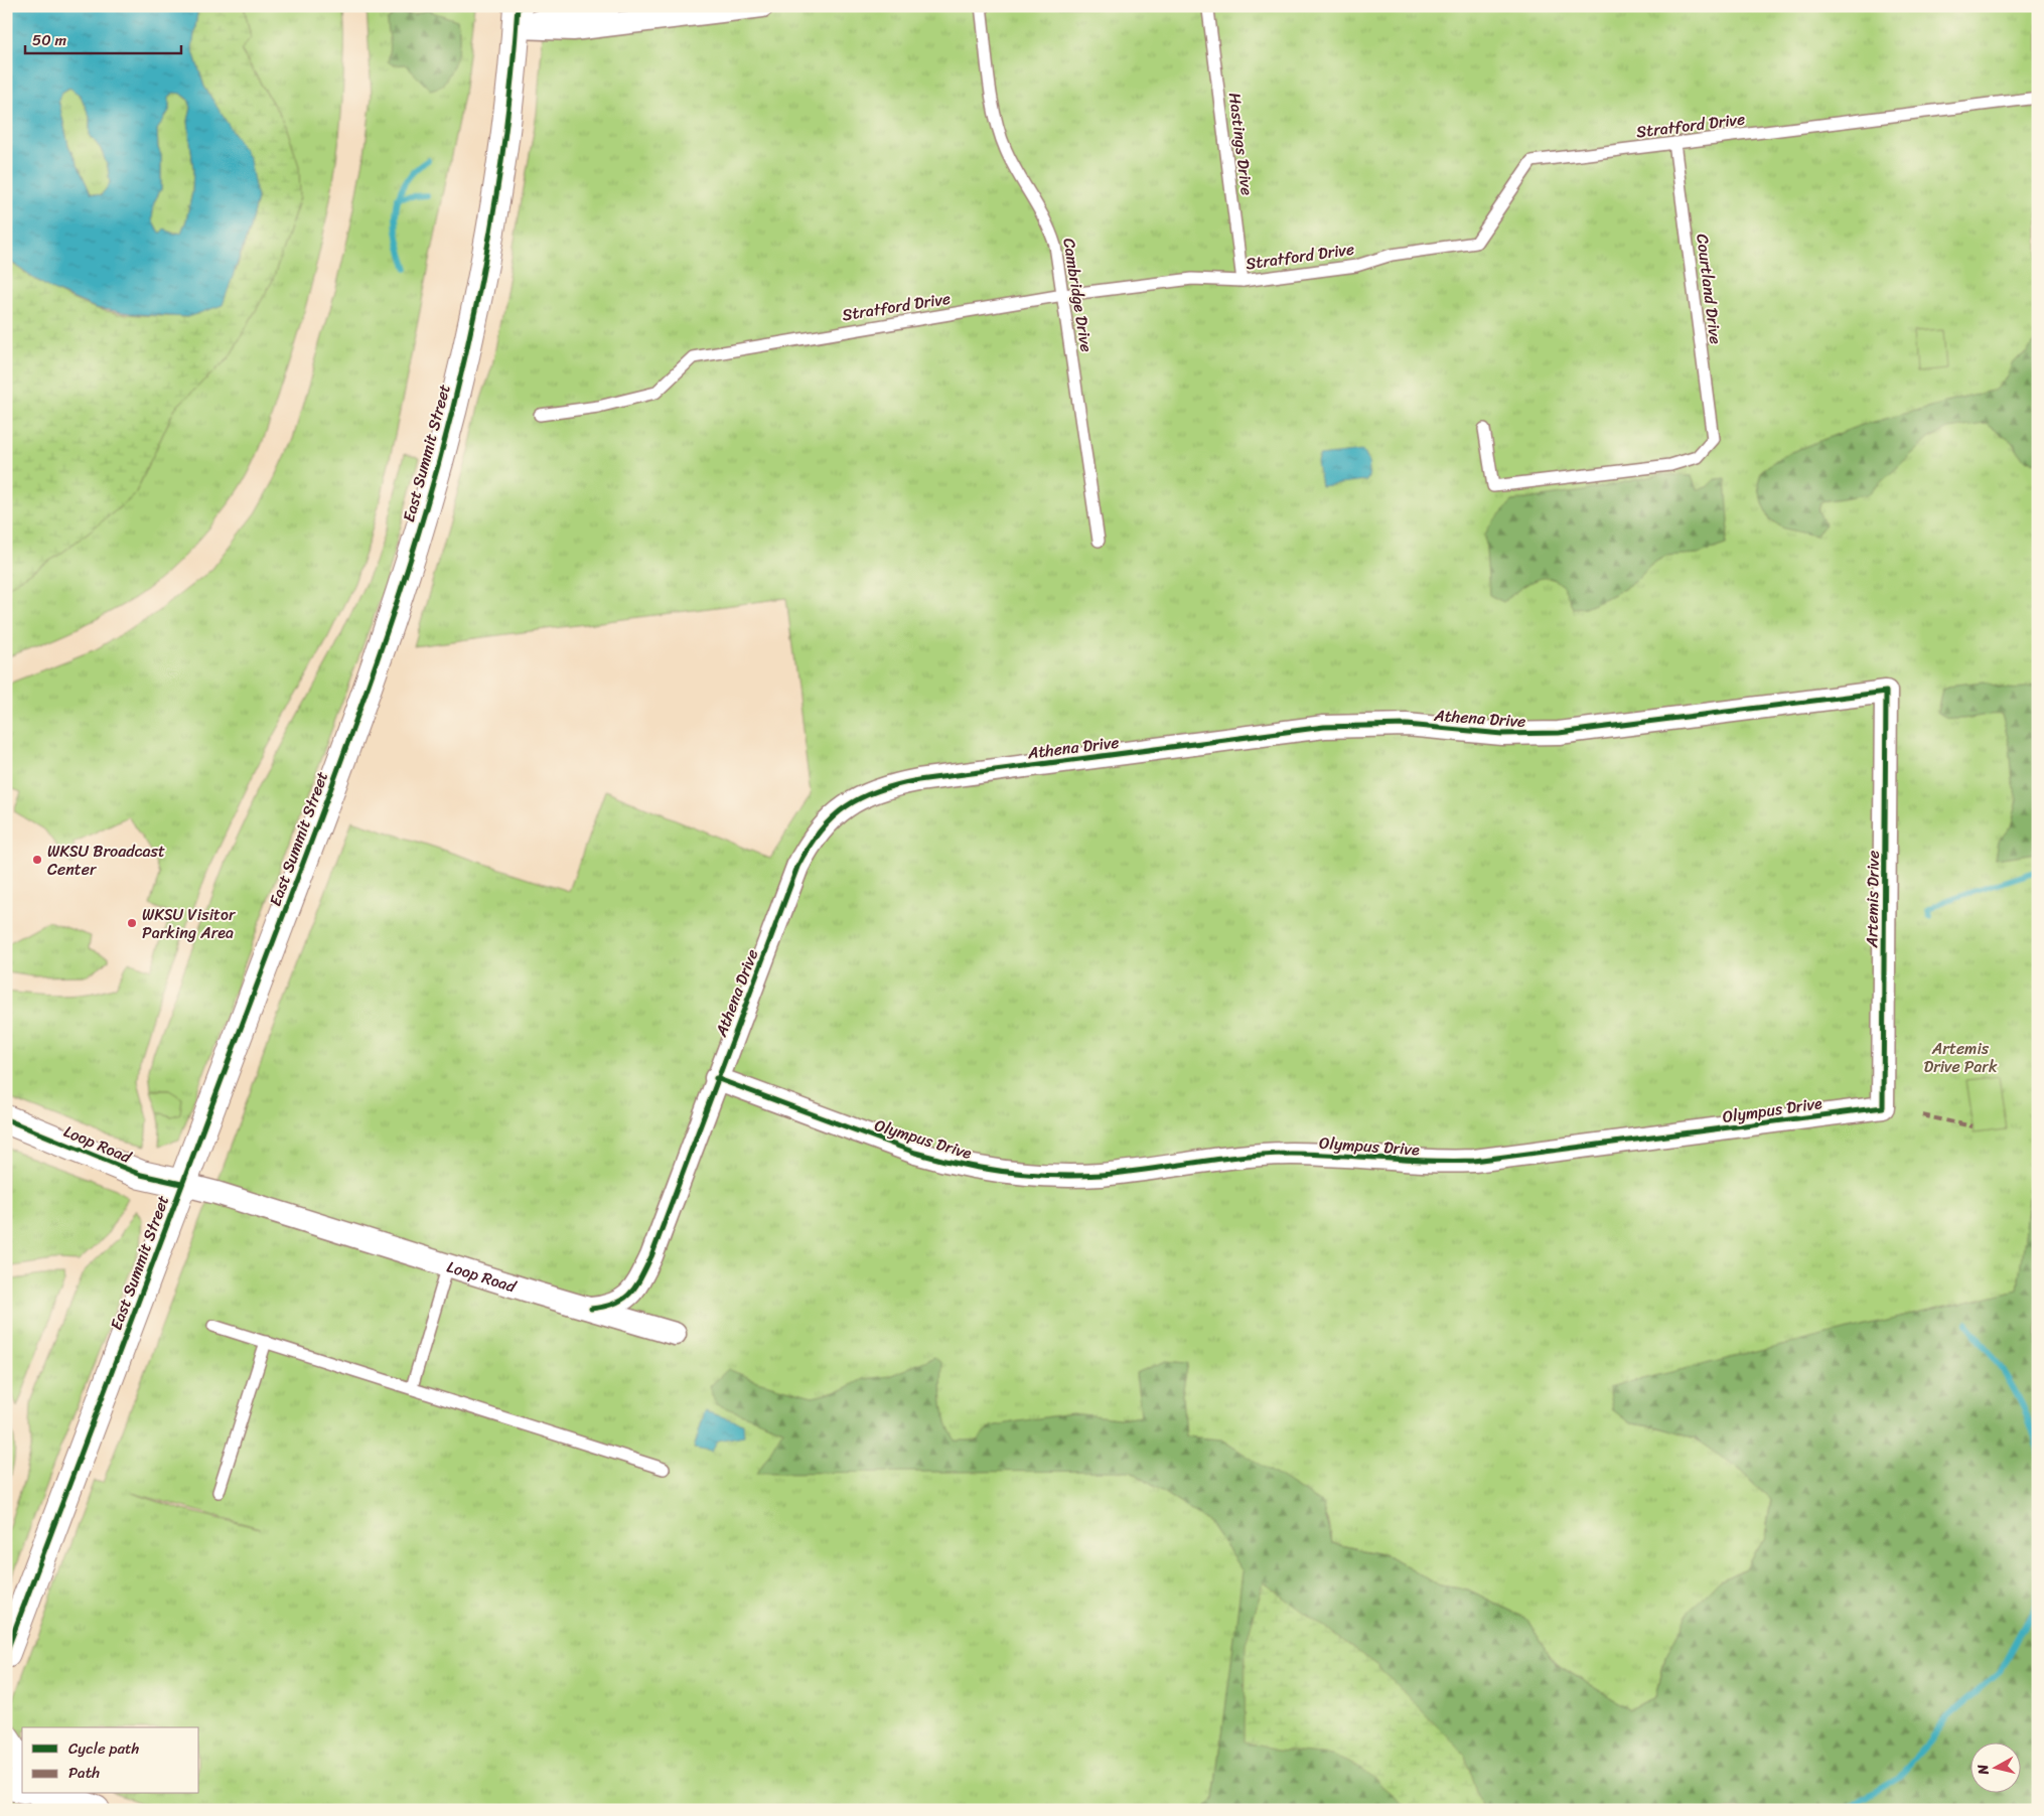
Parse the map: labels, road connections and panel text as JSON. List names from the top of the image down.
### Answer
{
  "streets": {
    "main road": ["East Summit Street", "Loop Road"],
    "street": ["Athena Drive", "Artemis Drive", "Olympus Drive"],
    "lane": [
      "Stratford Drive",
      "Hastings Drive",
      "Courtland Drive",
      "Cambridge Drive"
    ]
  },
  "crossings": [
    ["Stratford Drive", "Hastings Drive"],
    ["Stratford Drive", "Courtland Drive"],
    ["Stratford Drive", "Cambridge Drive"],
    ["East Summit Street", "Loop Road"],
    ["Athena Drive", "Artemis Drive"],
    ["Athena Drive", "Olympus Drive"],
    ["Athena Drive", "Loop Road"],
    ["Artemis Drive", "Olympus Drive"]
  ],
  "parks": ["Artemis Drive Park"],
  "places": ["WKSU Broadcast Center", "WKSU Visitor Parking Area"],
  "legend": ["Cycle path", "Path"],
  "scale_bar": "50 m",
  "north": "left"
}
